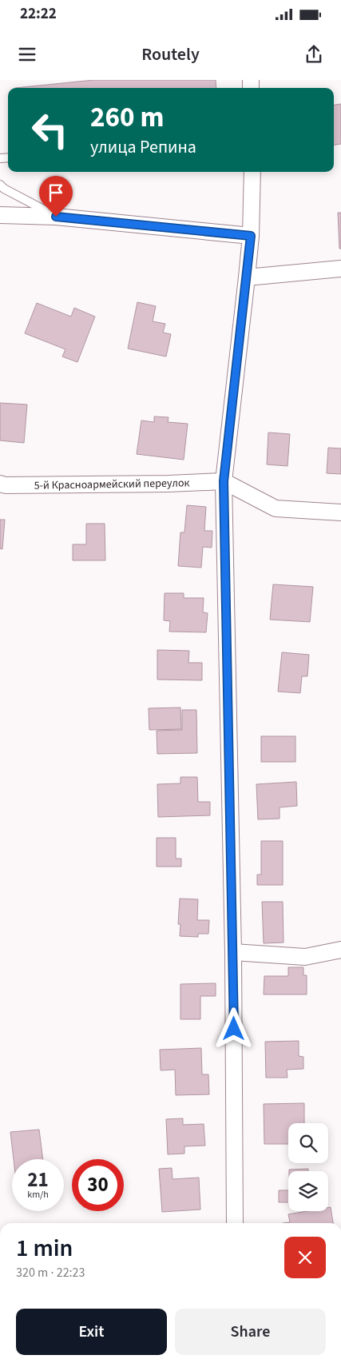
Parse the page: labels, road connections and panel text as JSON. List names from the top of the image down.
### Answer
{
  "streets": {
    "street": ["5-й Красноармейский переулок"]
  },
  "page": {
    "status": "22:22",
    "header": "Routely",
    "turn": ["260 m", "улица Репина"],
    "speed": "21 km/h",
    "limit": "30",
    "heading": ["1 min", "320 m · 22:23"],
    "buttons": ["Exit", "Share"]
  }
}
